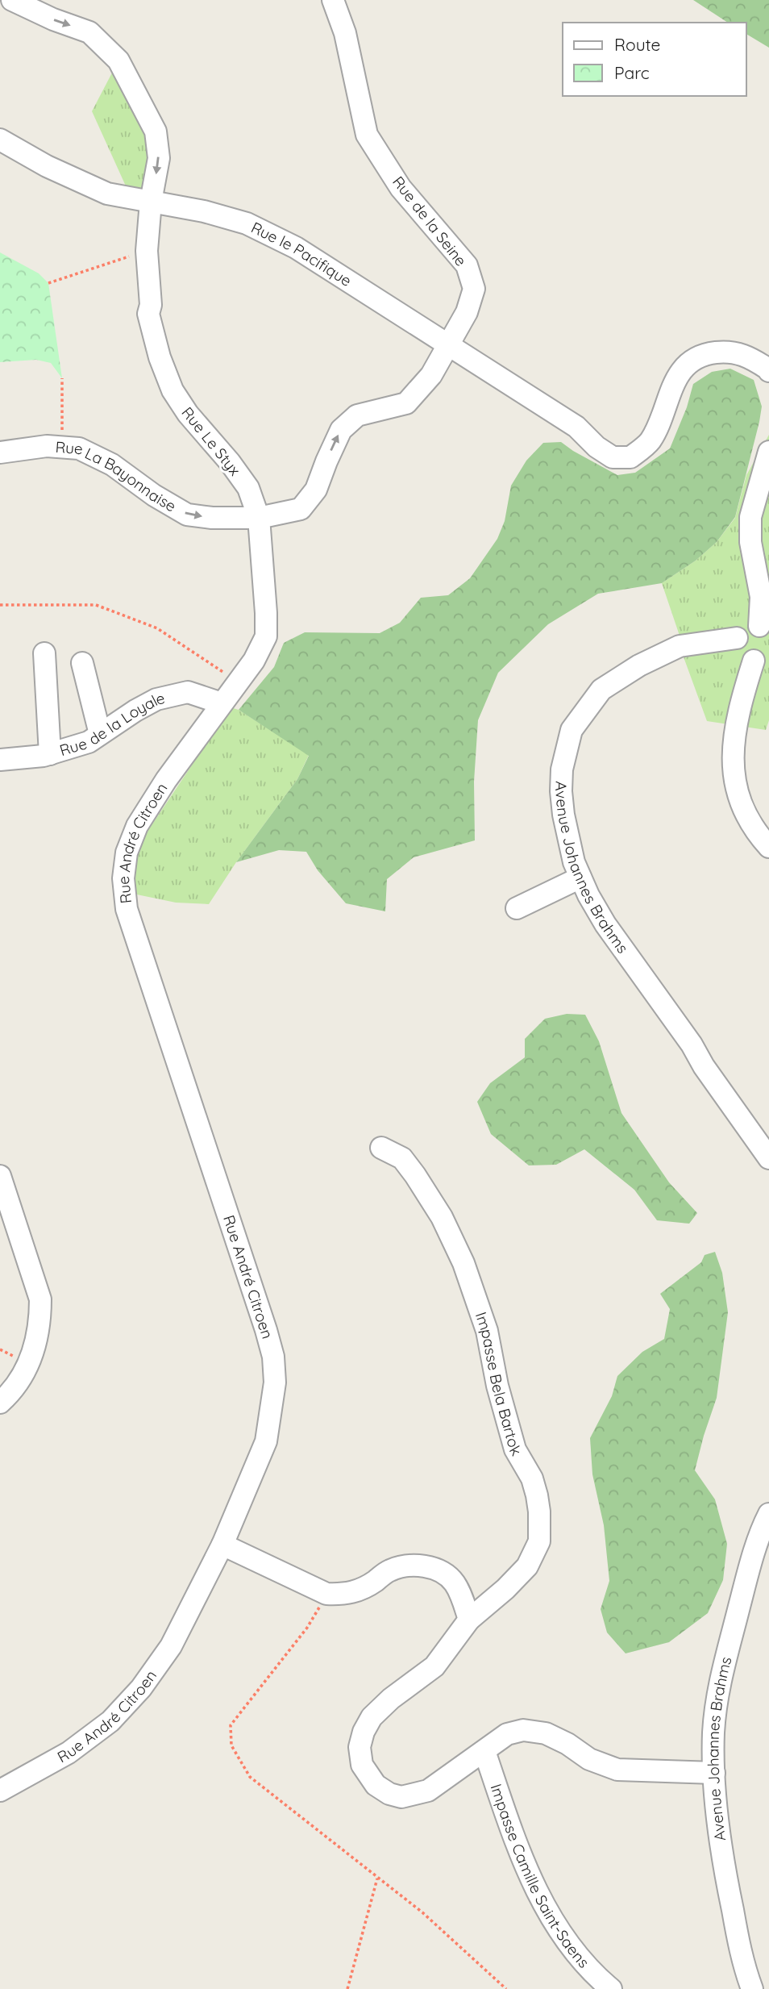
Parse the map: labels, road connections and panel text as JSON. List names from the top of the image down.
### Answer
{
  "streets": {
    "street": [
      "Rue de la Seine",
      "Rue le Pacifique",
      "Rue Le Styx",
      "Rue La Bayonnaise",
      "Rue de la Loyale",
      "Rue André Citroen",
      "Avenue Johannes Brahms",
      "Impasse Bela Bartok",
      "Impasse Camille Saint-Saens"
    ]
  },
  "crossings": [
    ["Rue de la Seine", "Rue le Pacifique"],
    ["Rue de la Seine", "Rue La Bayonnaise"],
    ["Rue le Pacifique", "Rue Le Styx"],
    ["Rue le Pacifique", "Rue La Bayonnaise"],
    ["Rue Le Styx", "Rue La Bayonnaise"],
    ["Rue Le Styx", "Rue de la Loyale"],
    ["Rue Le Styx", "Rue André Citroen"],
    ["Rue de la Loyale", "Rue André Citroen"],
    ["Avenue Johannes Brahms", "Impasse Bela Bartok"],
    ["Impasse Bela Bartok", "Impasse Camille Saint-Saens"]
  ],
  "one_way": ["Rue La Bayonnaise"],
  "legend": ["Route", "Parc"]
}
